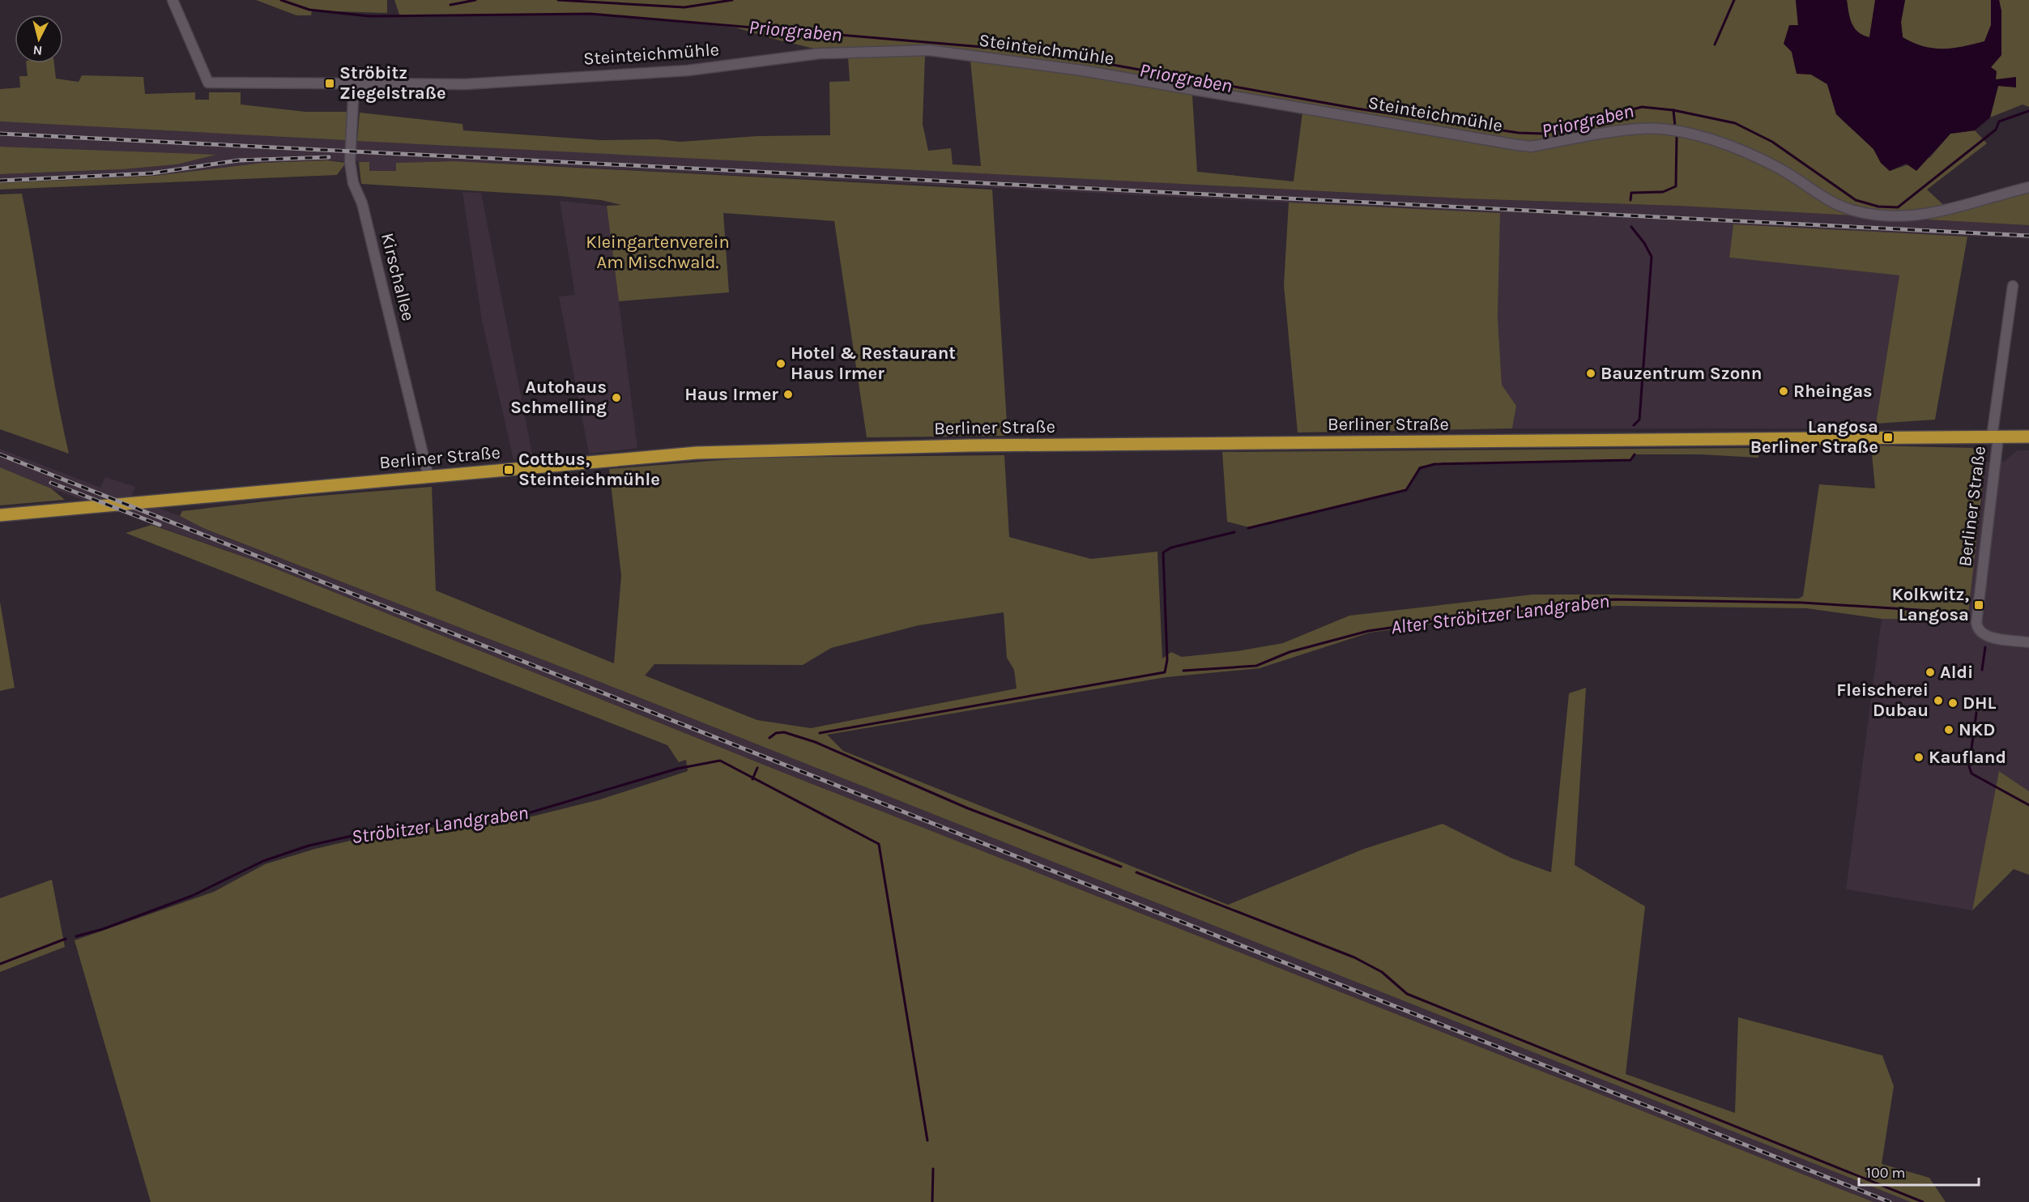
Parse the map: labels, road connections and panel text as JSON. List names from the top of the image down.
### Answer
{
  "streets": {
    "main road": ["Berliner Straße"],
    "street": ["Steinteichmühle", "Kirschallee"]
  },
  "crossings": [
    ["Steinteichmühle", "Kirschallee"],
    ["Kirschallee", "Berliner Straße"]
  ],
  "water": ["Priorgraben", "Alter Ströbitzer Landgraben", "Ströbitzer Landgraben"],
  "parks": ["Kleingartenverein Am Mischwald."],
  "places": {
    "transit": [
      "Ströbitz Ziegelstraße",
      "Langosa Berliner Straße",
      "Cottbus, Steinteichmühle",
      "Kolkwitz, Langosa"
    ],
    "other": [
      "Hotel & Restaurant Haus Irmer",
      "Bauzentrum Szonn",
      "Rheingas",
      "Haus Irmer",
      "Autohaus Schmelling",
      "Aldi",
      "Fleischerei Dubau",
      "DHL",
      "NKD",
      "Kaufland"
    ]
  },
  "scale_bar": "100 m",
  "north": "bottom"
}
